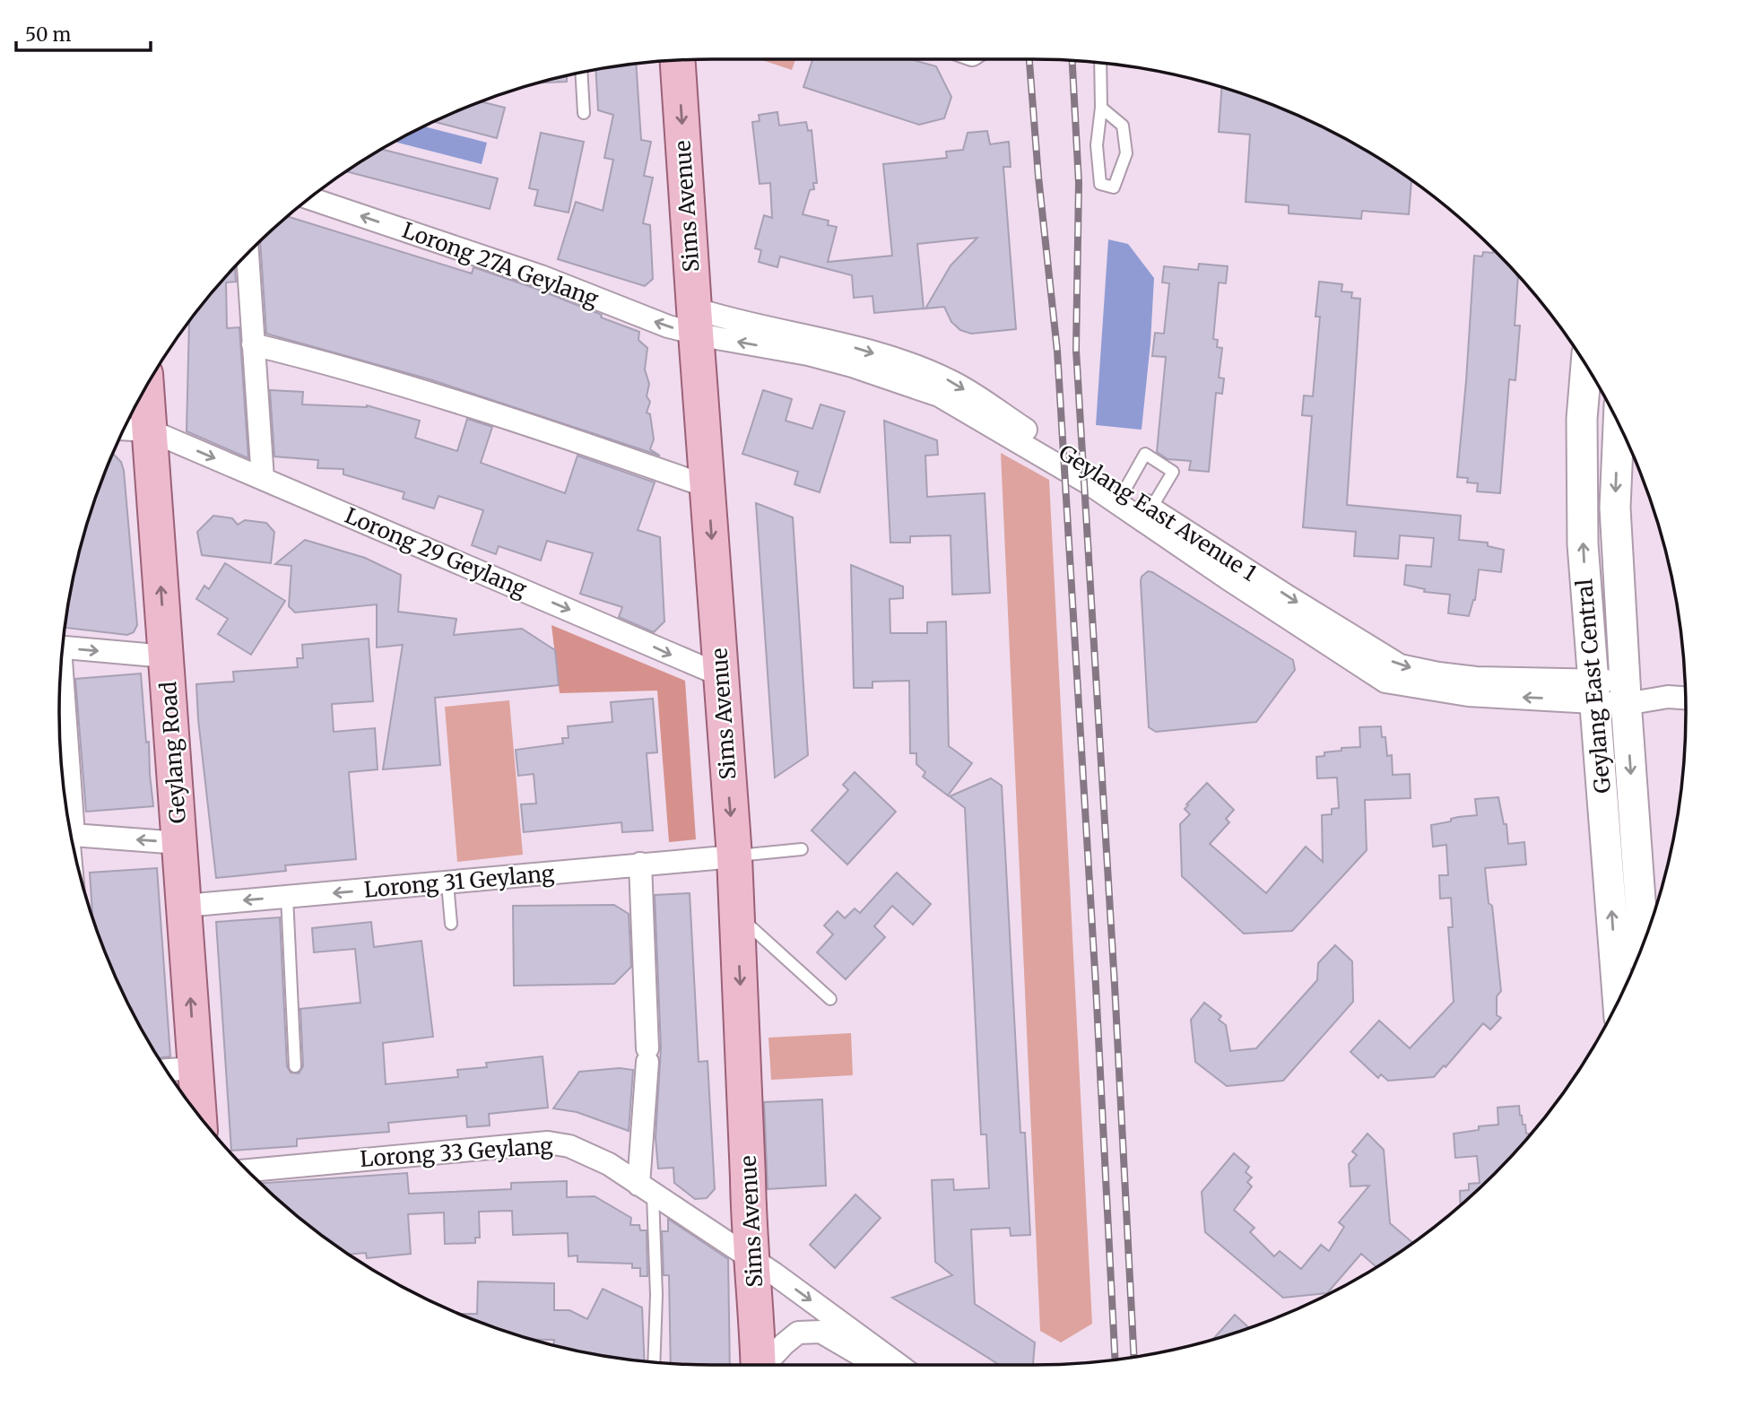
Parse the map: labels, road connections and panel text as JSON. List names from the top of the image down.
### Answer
{
  "streets": {
    "main road": ["Sims Avenue", "Geylang East Central", "Geylang Road"],
    "street": [
      "Lorong 27A Geylang",
      "Geylang East Avenue 1",
      "Lorong 29 Geylang",
      "Lorong 31 Geylang",
      "Lorong 33 Geylang"
    ]
  },
  "crossings": [
    ["Sims Avenue", "Lorong 27A Geylang"],
    ["Sims Avenue", "Geylang East Avenue 1"],
    ["Sims Avenue", "Lorong 29 Geylang"],
    ["Sims Avenue", "Lorong 31 Geylang"],
    ["Sims Avenue", "Lorong 33 Geylang"],
    ["Lorong 27A Geylang", "Geylang East Avenue 1"],
    ["Geylang East Avenue 1", "Geylang East Central"],
    ["Lorong 29 Geylang", "Geylang Road"],
    ["Geylang Road", "Lorong 31 Geylang"]
  ],
  "one_way": ["Sims Avenue", "Geylang Road", "Lorong 31 Geylang"],
  "scale_bar": "50 m"
}
